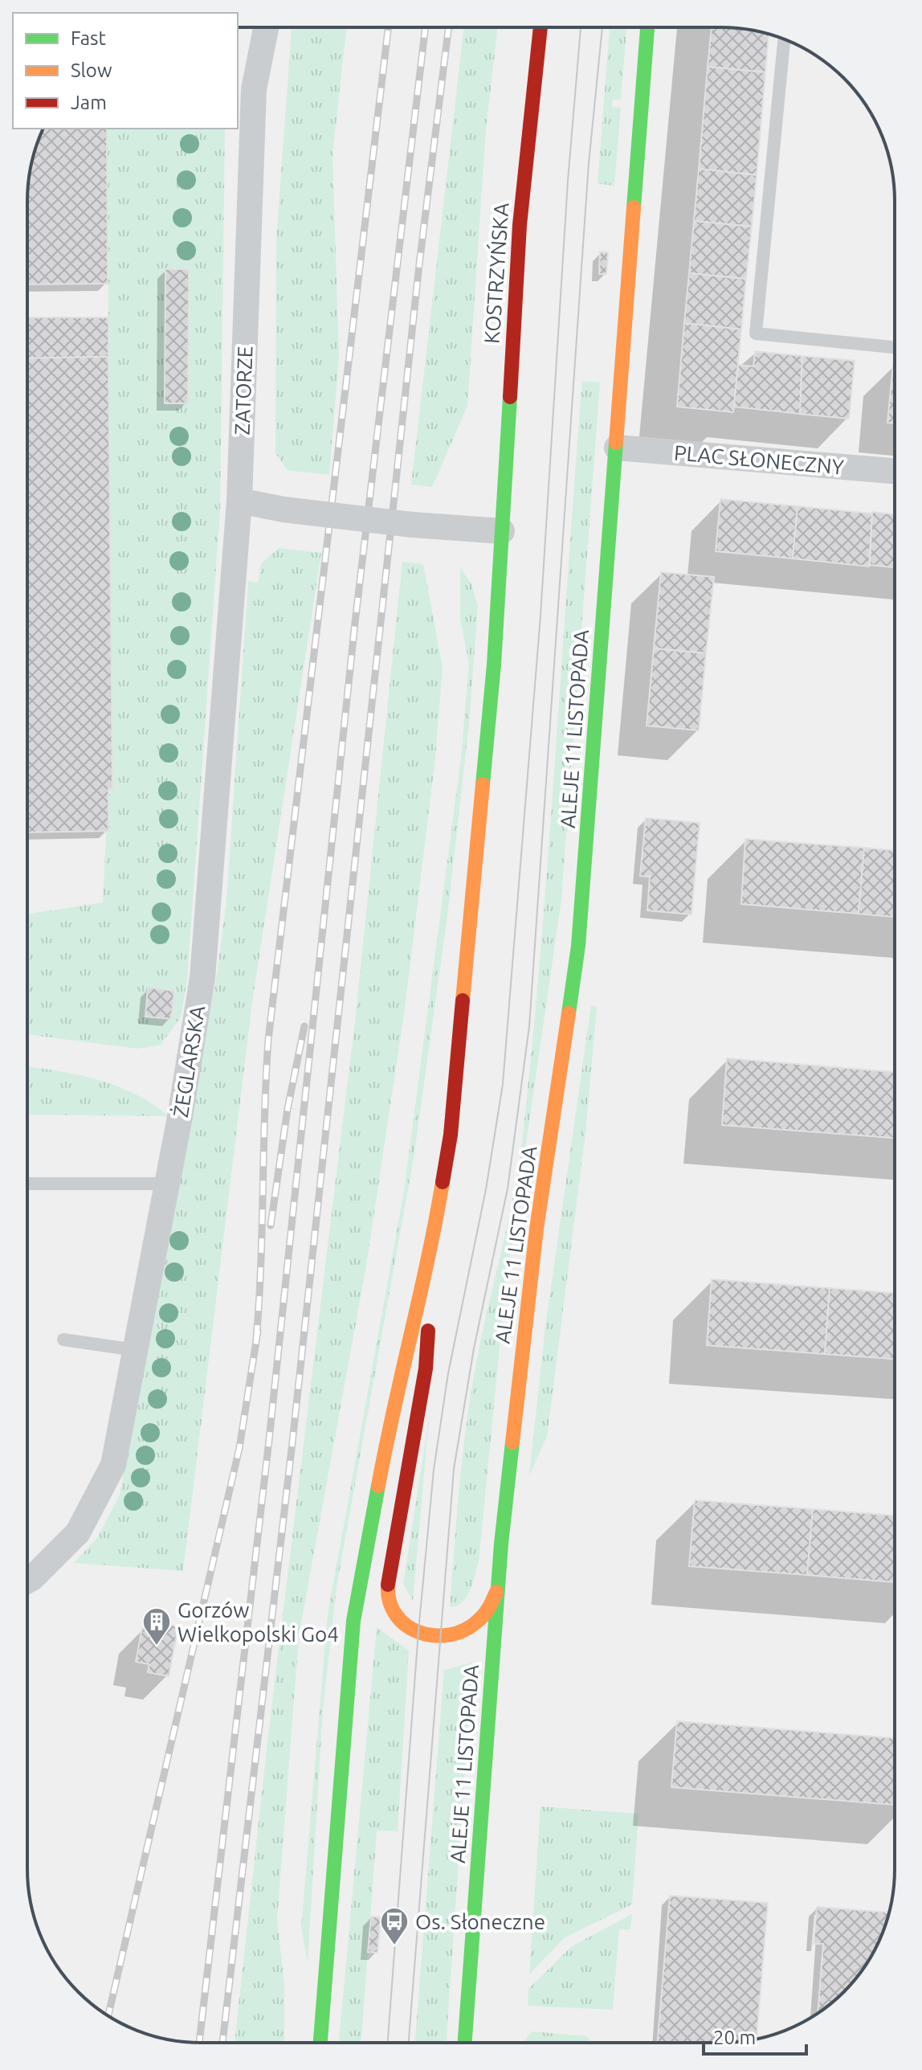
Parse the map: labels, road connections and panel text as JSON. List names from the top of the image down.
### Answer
{
  "streets": {
    "main road": ["KOSTRZYŃSKA", "ALEJE 11 LISTOPADA"],
    "street": ["ZATORZE", "PLAC SŁONECZNY", "ŻEGLARSKA"]
  },
  "crossings": [
    ["ZATORZE", "ŻEGLARSKA"],
    ["PLAC SŁONECZNY", "ALEJE 11 LISTOPADA"]
  ],
  "places": {
    "building": ["Gorzów Wielkopolski Go4"],
    "bus stop": ["Os. Słoneczne"]
  },
  "legend": ["Fast", "Slow", "Jam"],
  "scale_bar": "20 m"
}
